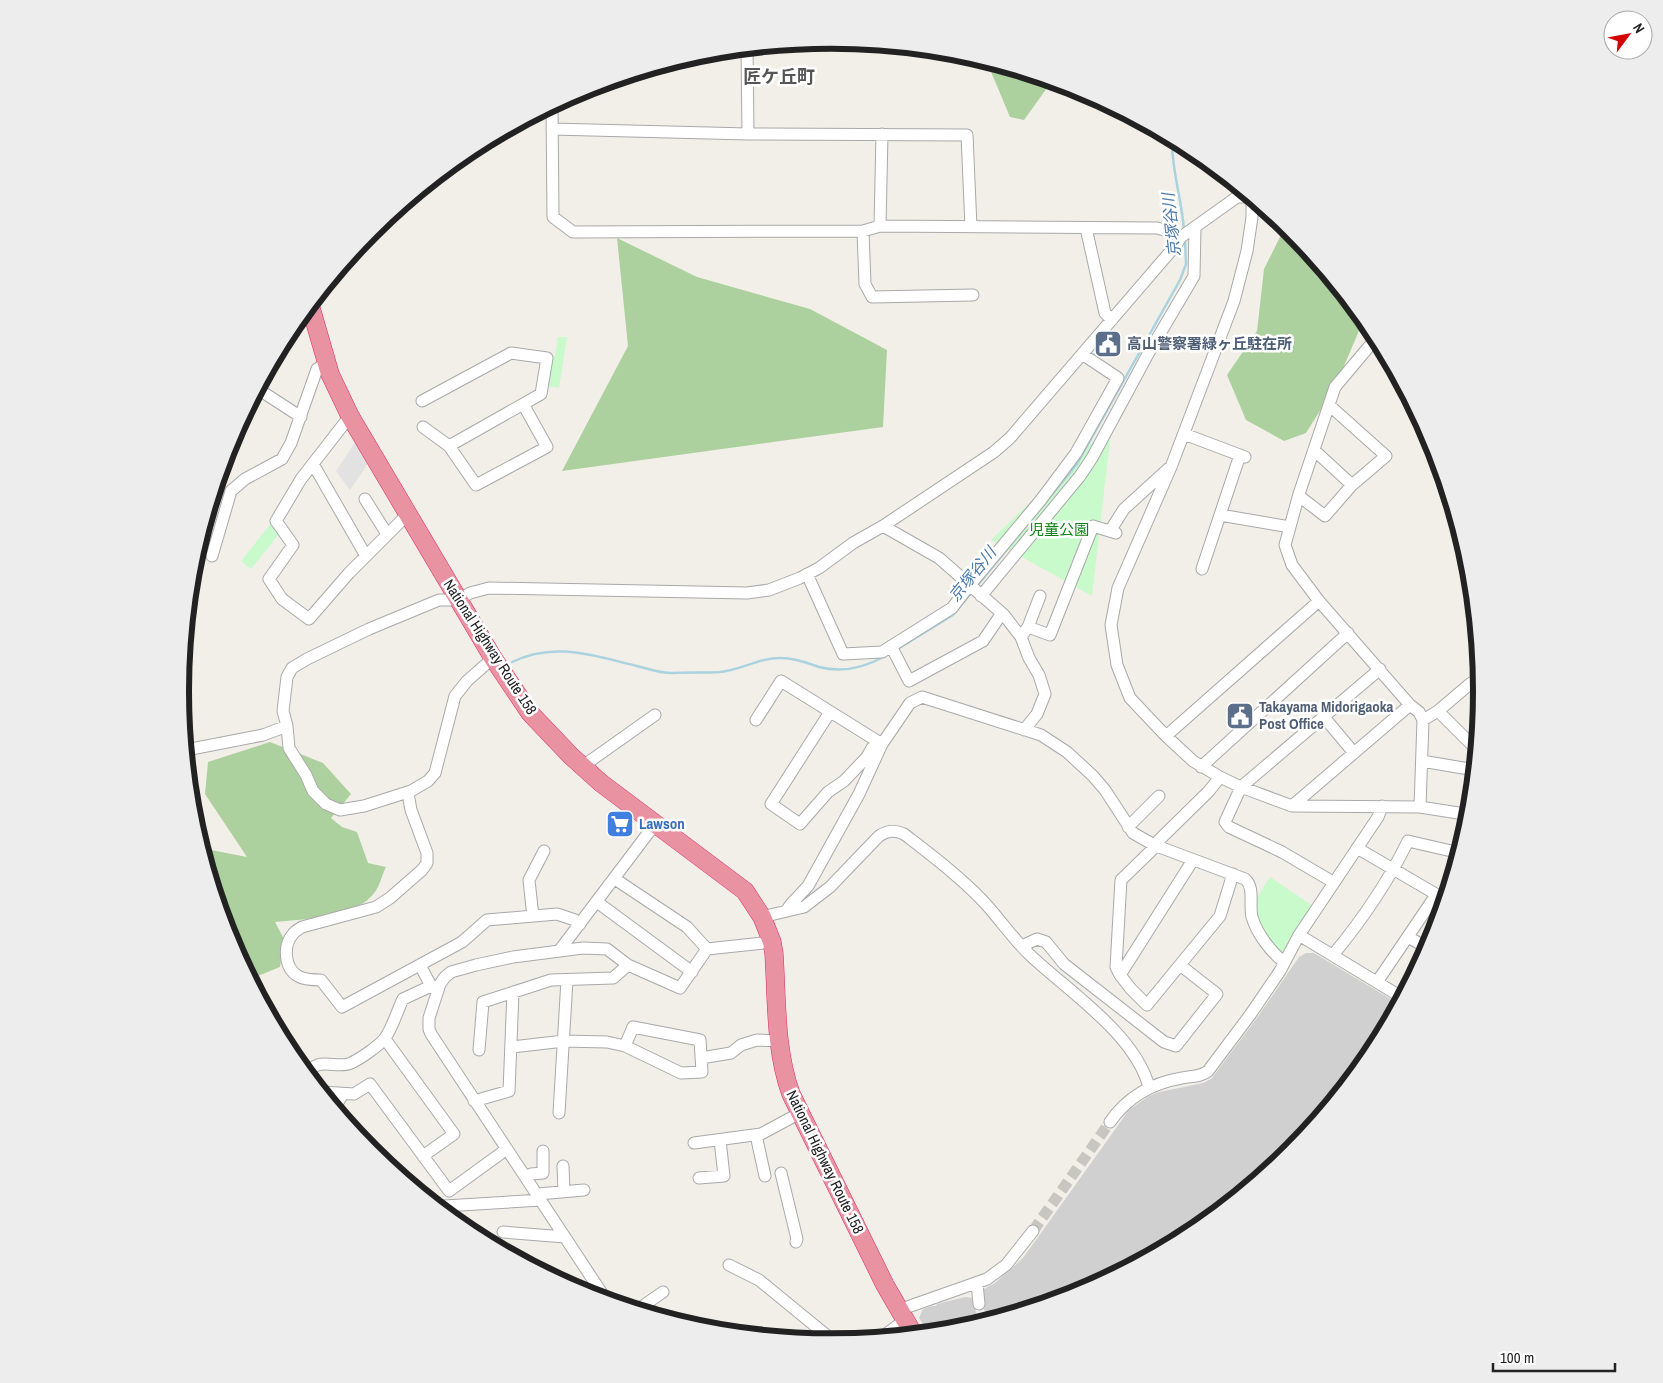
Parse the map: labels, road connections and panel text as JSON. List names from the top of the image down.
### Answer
{
  "streets": {
    "highway": ["National Highway Route 158"]
  },
  "districts": ["匠ケ丘町"],
  "water": ["京塚谷川"],
  "parks": ["児童公園"],
  "places": {
    "public building": ["高山警察署緑ヶ丘駐在所", "Takayama Midorigaoka Post Office"],
    "supermarket": ["Lawson"]
  },
  "scale_bar": "100 m",
  "north": "top right"
}
